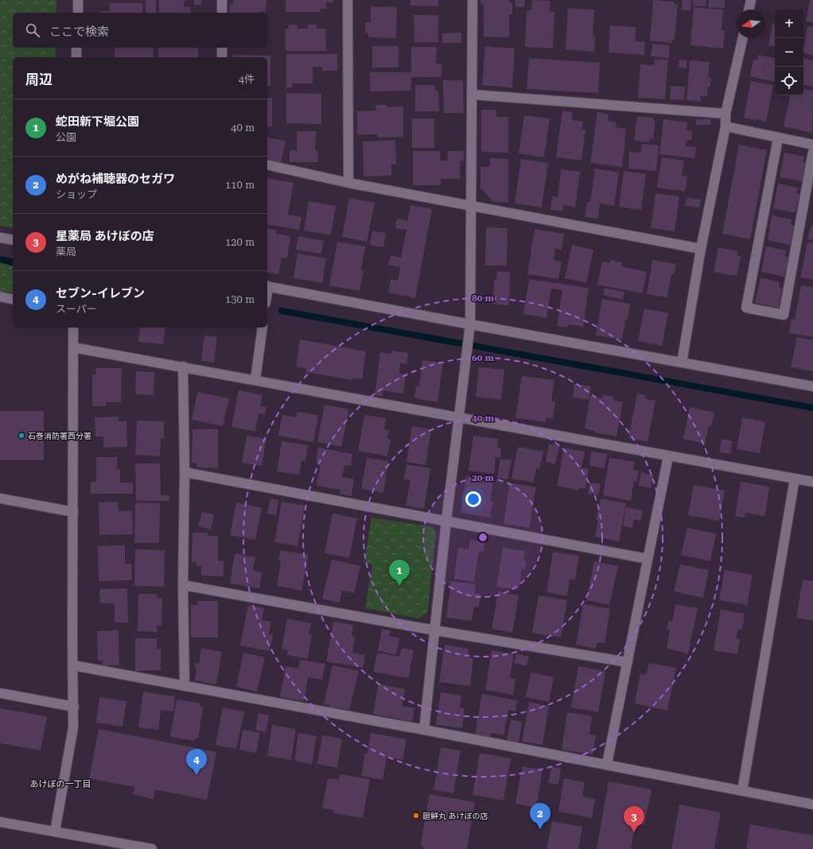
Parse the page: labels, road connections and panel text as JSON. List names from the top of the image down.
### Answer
{
  "districts": ["あけぼの一丁目"],
  "places": ["石巻消防署西分署", "廻鮮丸 あけぼの店"],
  "north": "left",
  "page": {
    "map_buttons": ["+", "−"],
    "search": "ここで検索",
    "heading": ["周辺", "4件"],
    "list": [
      {
        "mark": "1",
        "name": "蛇田新下堀公園",
        "note": "公園",
        "value": "40 m"
      },
      {
        "mark": "2",
        "name": "めがね補聴器のセガワ",
        "note": "ショップ",
        "value": "110 m"
      },
      {
        "mark": "3",
        "name": "星薬局 あけぼの店",
        "note": "薬局",
        "value": "120 m"
      },
      {
        "mark": "4",
        "name": "セブン-イレブン",
        "note": "スーパー",
        "value": "130 m"
      }
    ],
    "pins": [
      "1",
      "4",
      "2",
      "3"
    ]
  },
  "rings": [
    "80 m",
    "60 m",
    "40 m",
    "20 m"
  ]
}
